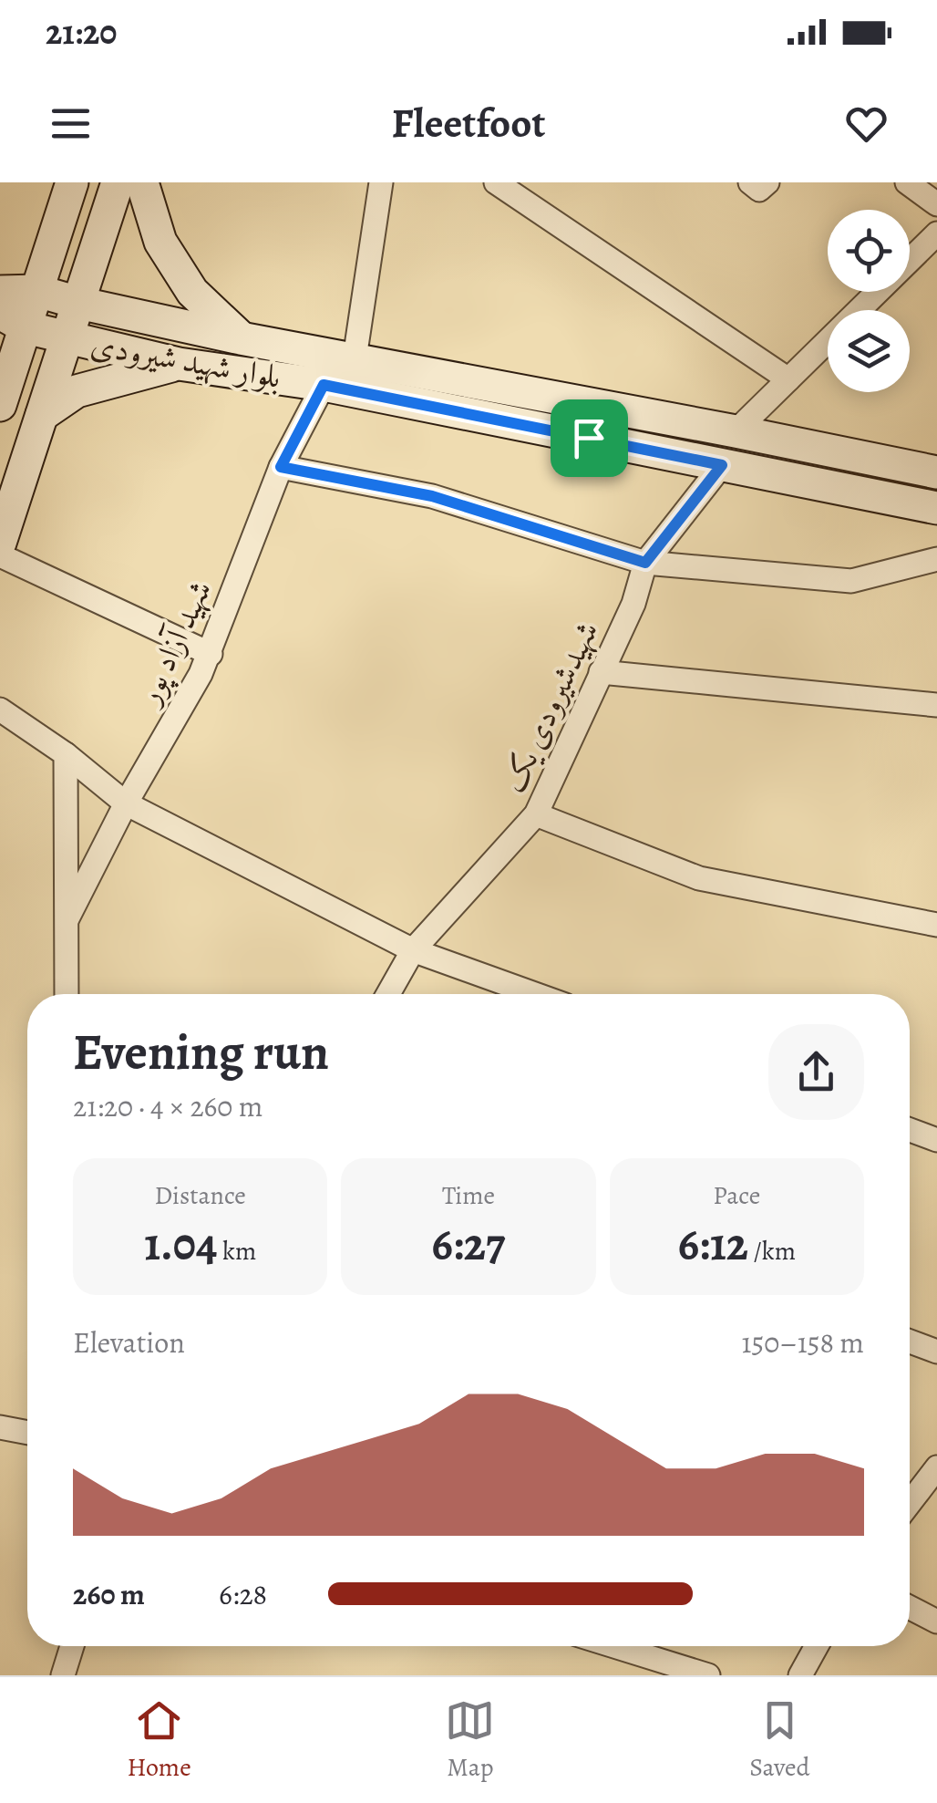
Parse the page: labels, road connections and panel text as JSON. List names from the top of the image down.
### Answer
{
  "streets": {
    "main road": ["بلوار شهید شیرودی"],
    "street": ["شهید آزاد پور", "شهیدشیرودی یک"]
  },
  "crossings": [
    ["بلوار شهید شیرودی", "شهید آزاد پور"],
    ["بلوار شهید شیرودی", "شهیدشیرودی یک"]
  ],
  "page": {
    "status": "21:20",
    "header": "Fleetfoot",
    "heading": ["Evening run", "21:20 · 4 × 260 m"],
    "stats": [
      ["Distance", "1.04 km"],
      ["Time", "6:27"],
      ["Pace", "6:12 /km"]
    ],
    "chart": ["Elevation", "150–158 m"],
    "list": [
      {
        "name": "260 m",
        "note": "6:28"
      }
    ],
    "tabs": ["Home", "Map", "Saved"]
  }
}
